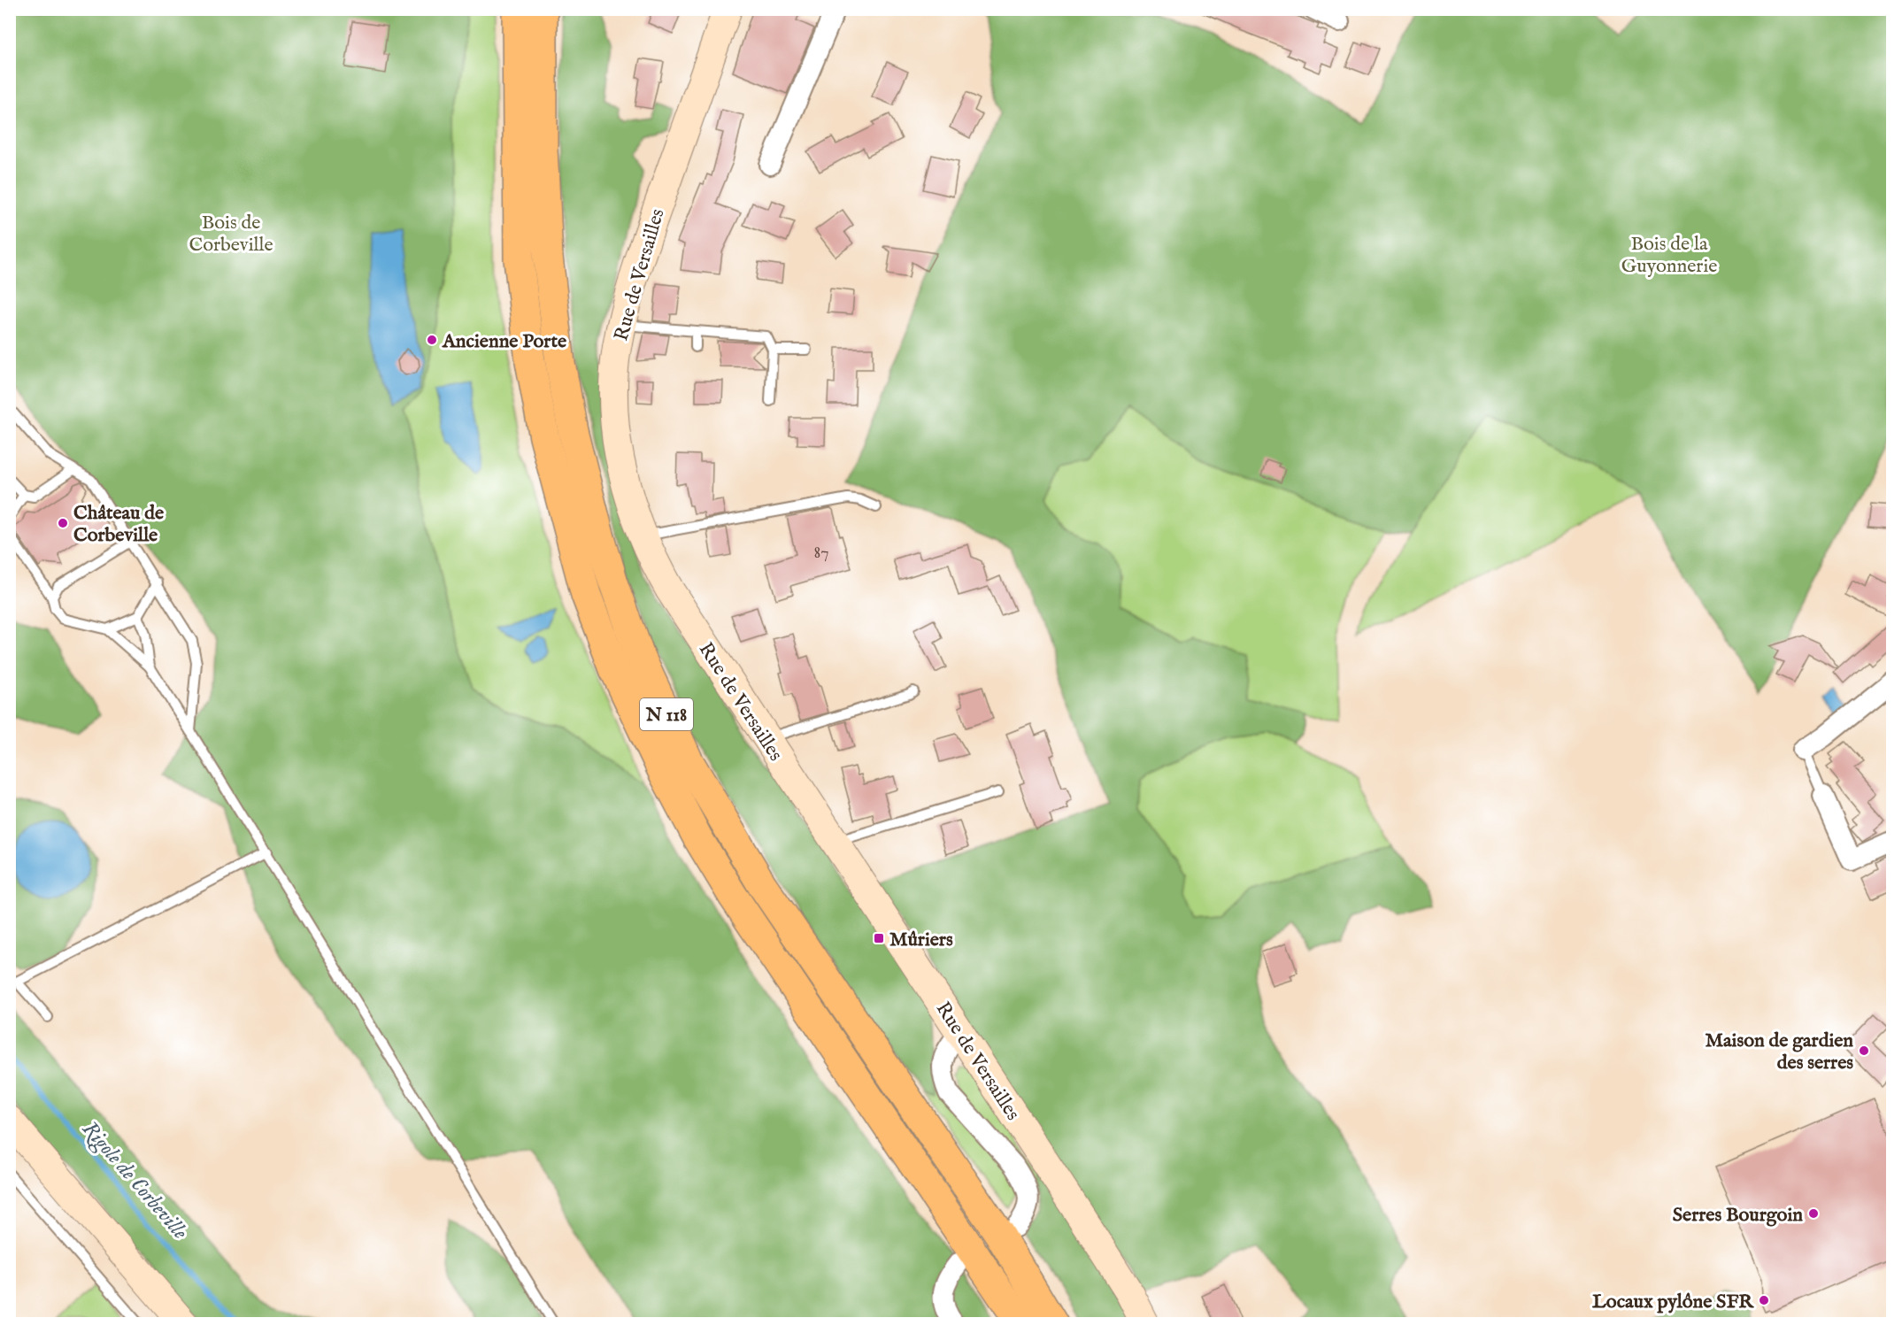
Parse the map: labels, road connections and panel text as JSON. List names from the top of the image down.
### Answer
{
  "streets": {
    "highway": ["N 118"],
    "main road": ["Rue de Versailles"]
  },
  "water": ["Rigole de Corbeville"],
  "parks": ["Bois de Corbeville", "Bois de la Guyonnerie"],
  "places": {
    "other": [
      "Ancienne Porte",
      "Château de Corbeville",
      "Maison de gardien des serres",
      "Serres Bourgoin",
      "Locaux pylône SFR"
    ],
    "transit": ["Mûriers"]
  },
  "house_numbers": ["87"]
}
